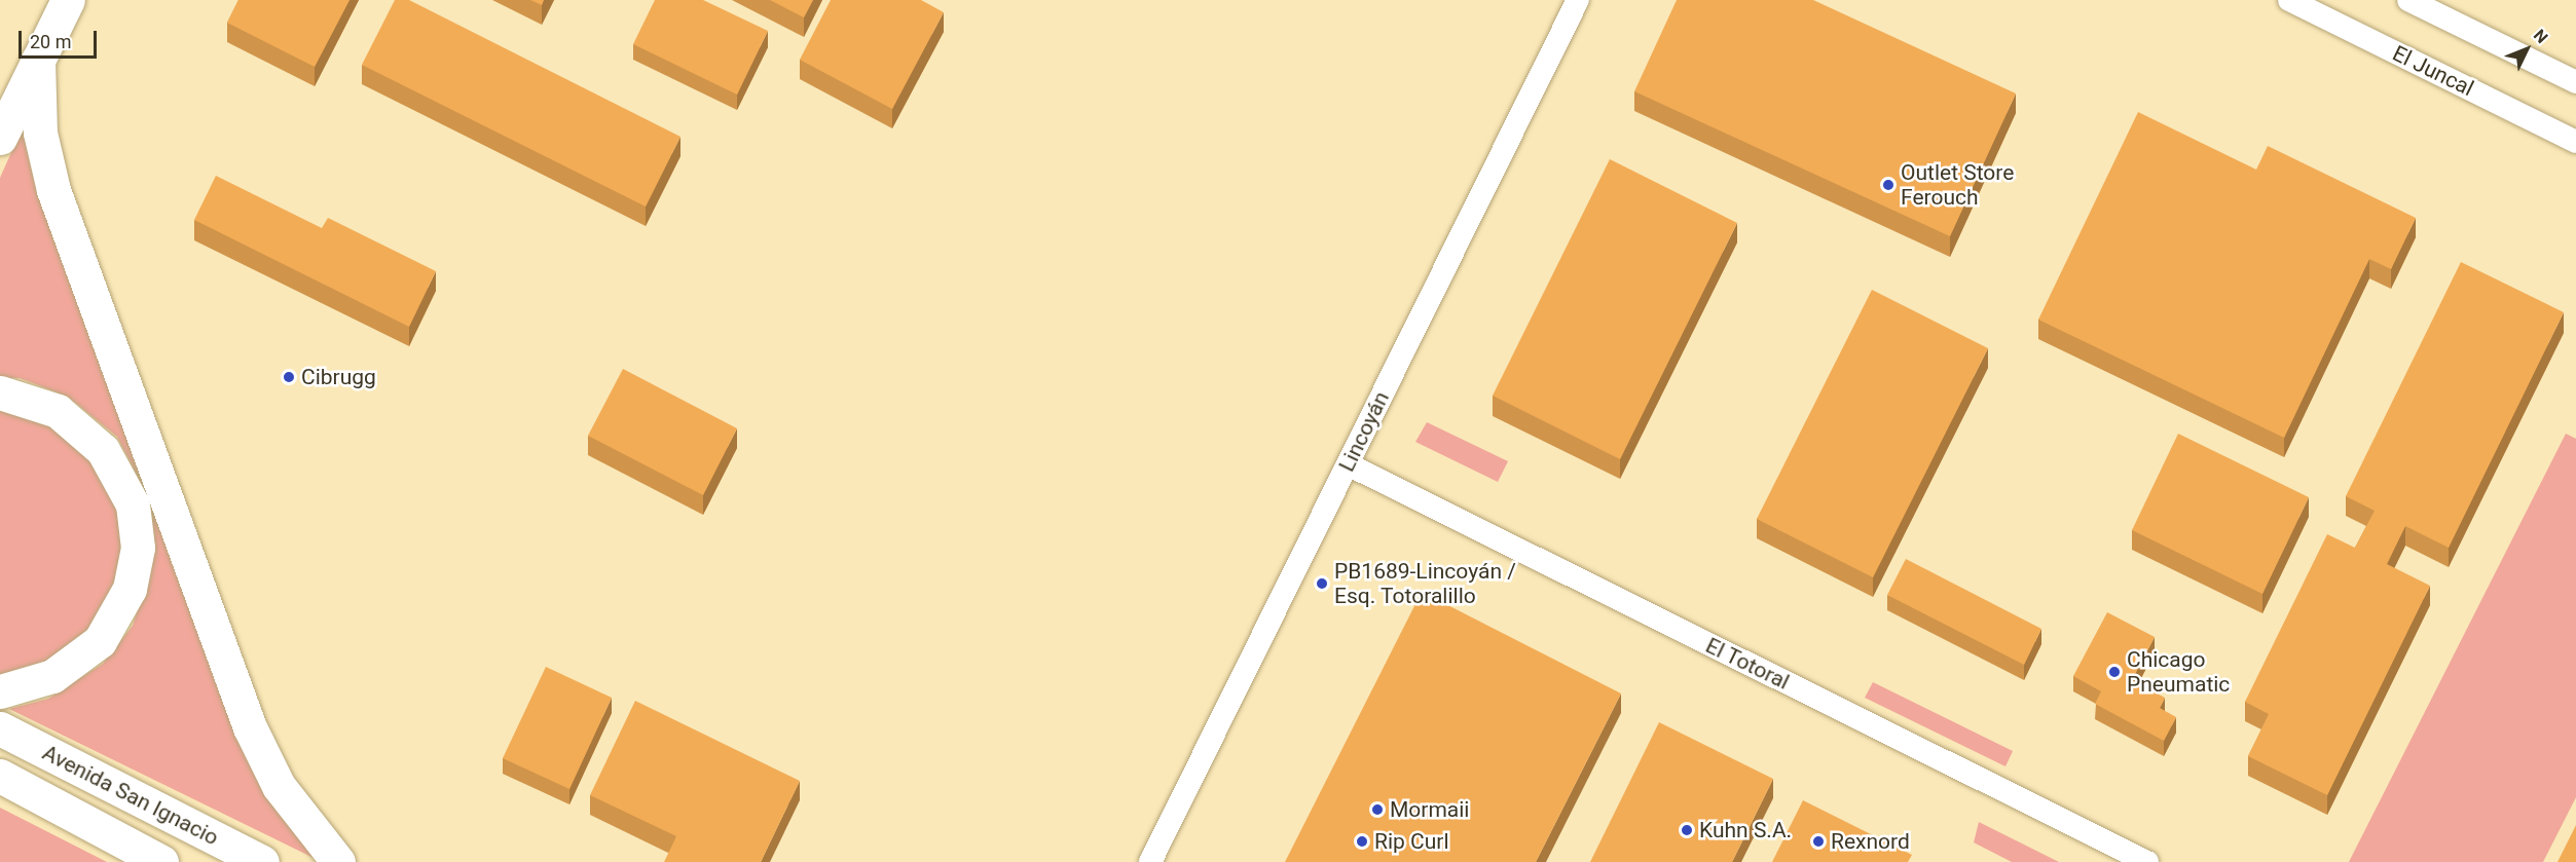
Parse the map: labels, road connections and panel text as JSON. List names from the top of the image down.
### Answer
{
  "streets": {
    "main road": ["Avenida San Ignacio"],
    "street": ["El Juncal", "Lincoyán", "El Totoral"]
  },
  "crossings": [
    ["Lincoyán", "El Totoral"]
  ],
  "places": [
    "Outlet Store Ferouch",
    "Cibrugg",
    "PB1689-Lincoyán / Esq. Totoralillo",
    "Chicago Pneumatic",
    "Mormaii",
    "Kuhn S.A.",
    "Rip Curl",
    "Rexnord"
  ],
  "scale_bar": "20 m",
  "north": "top right"
}
